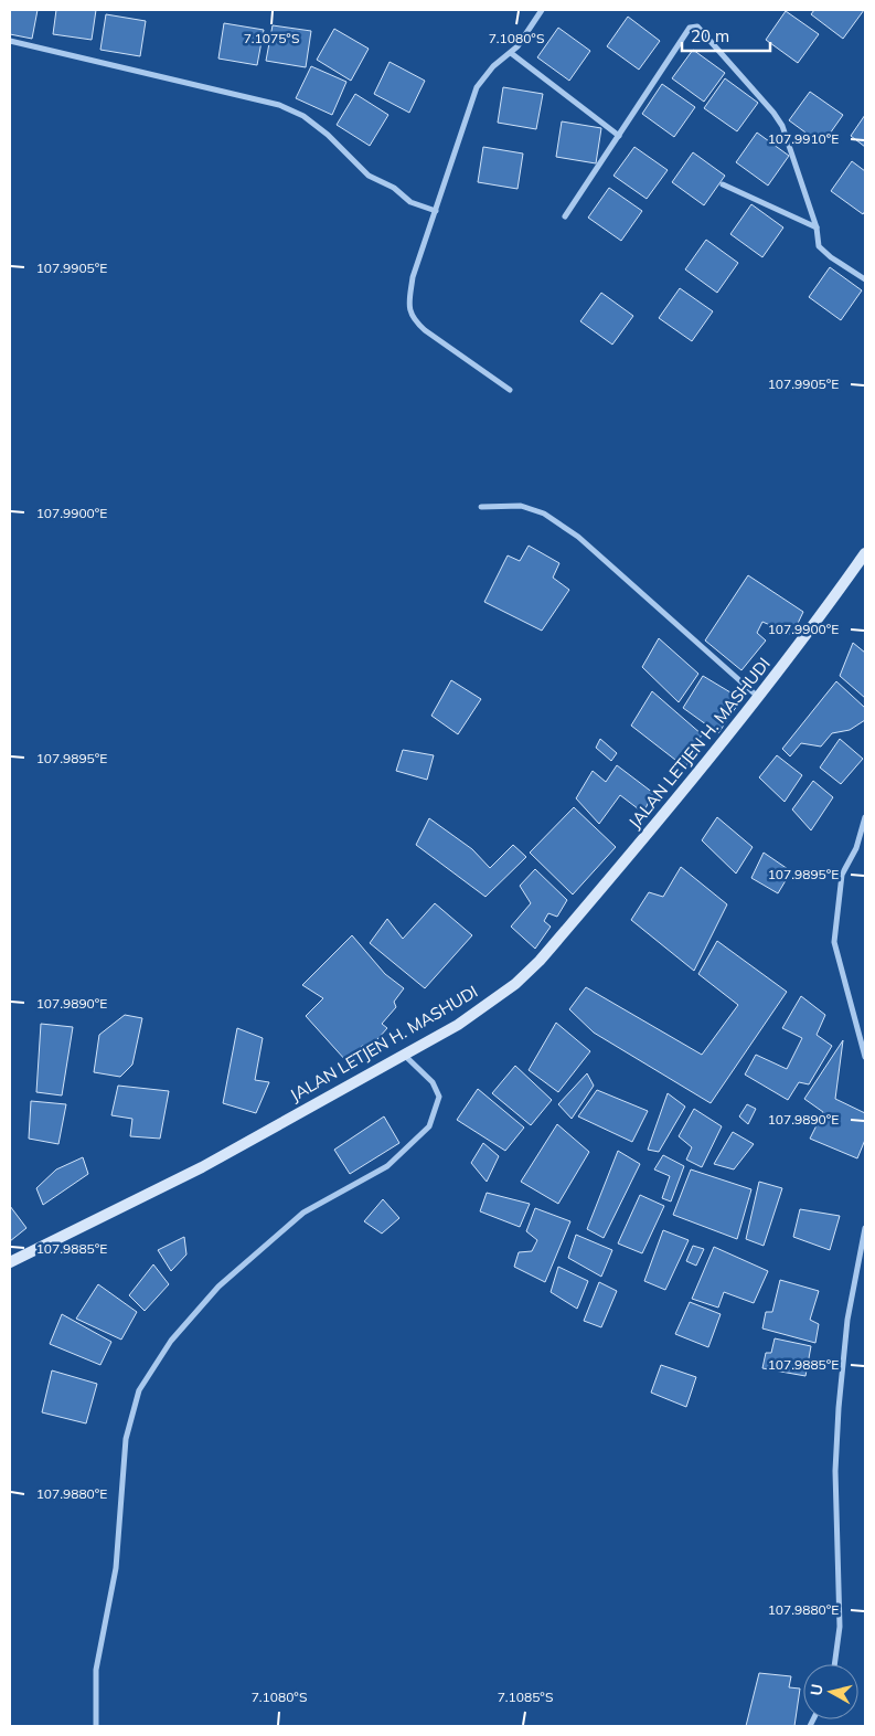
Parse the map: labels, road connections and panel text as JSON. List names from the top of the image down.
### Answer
{
  "streets": {
    "main road": ["JALAN LETJEN H. MASHUDI"]
  },
  "scale_bar": "20 m",
  "north": "left",
  "coordinates": [
    "7.1075°S",
    "7.1080°S",
    "107.9910°E",
    "107.9905°E",
    "107.9900°E",
    "107.9895°E",
    "107.9890°E",
    "107.9885°E",
    "107.9880°E",
    "7.1085°S"
  ]
}
